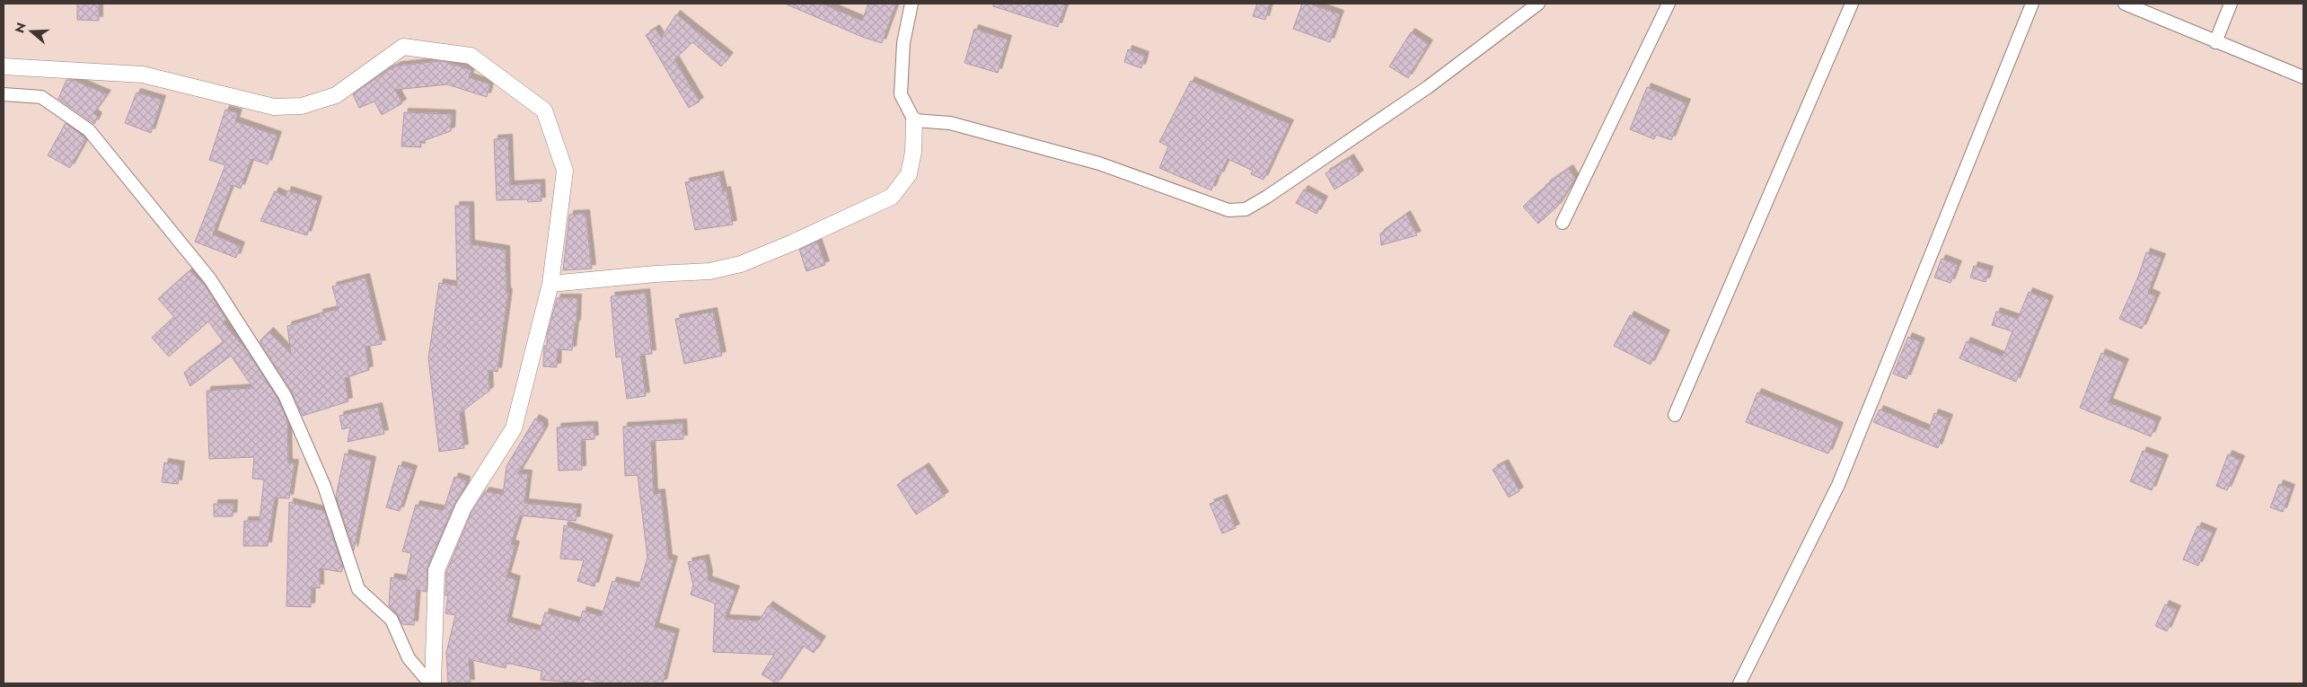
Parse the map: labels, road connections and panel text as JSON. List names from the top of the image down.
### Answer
{
  "north": "left"
}
